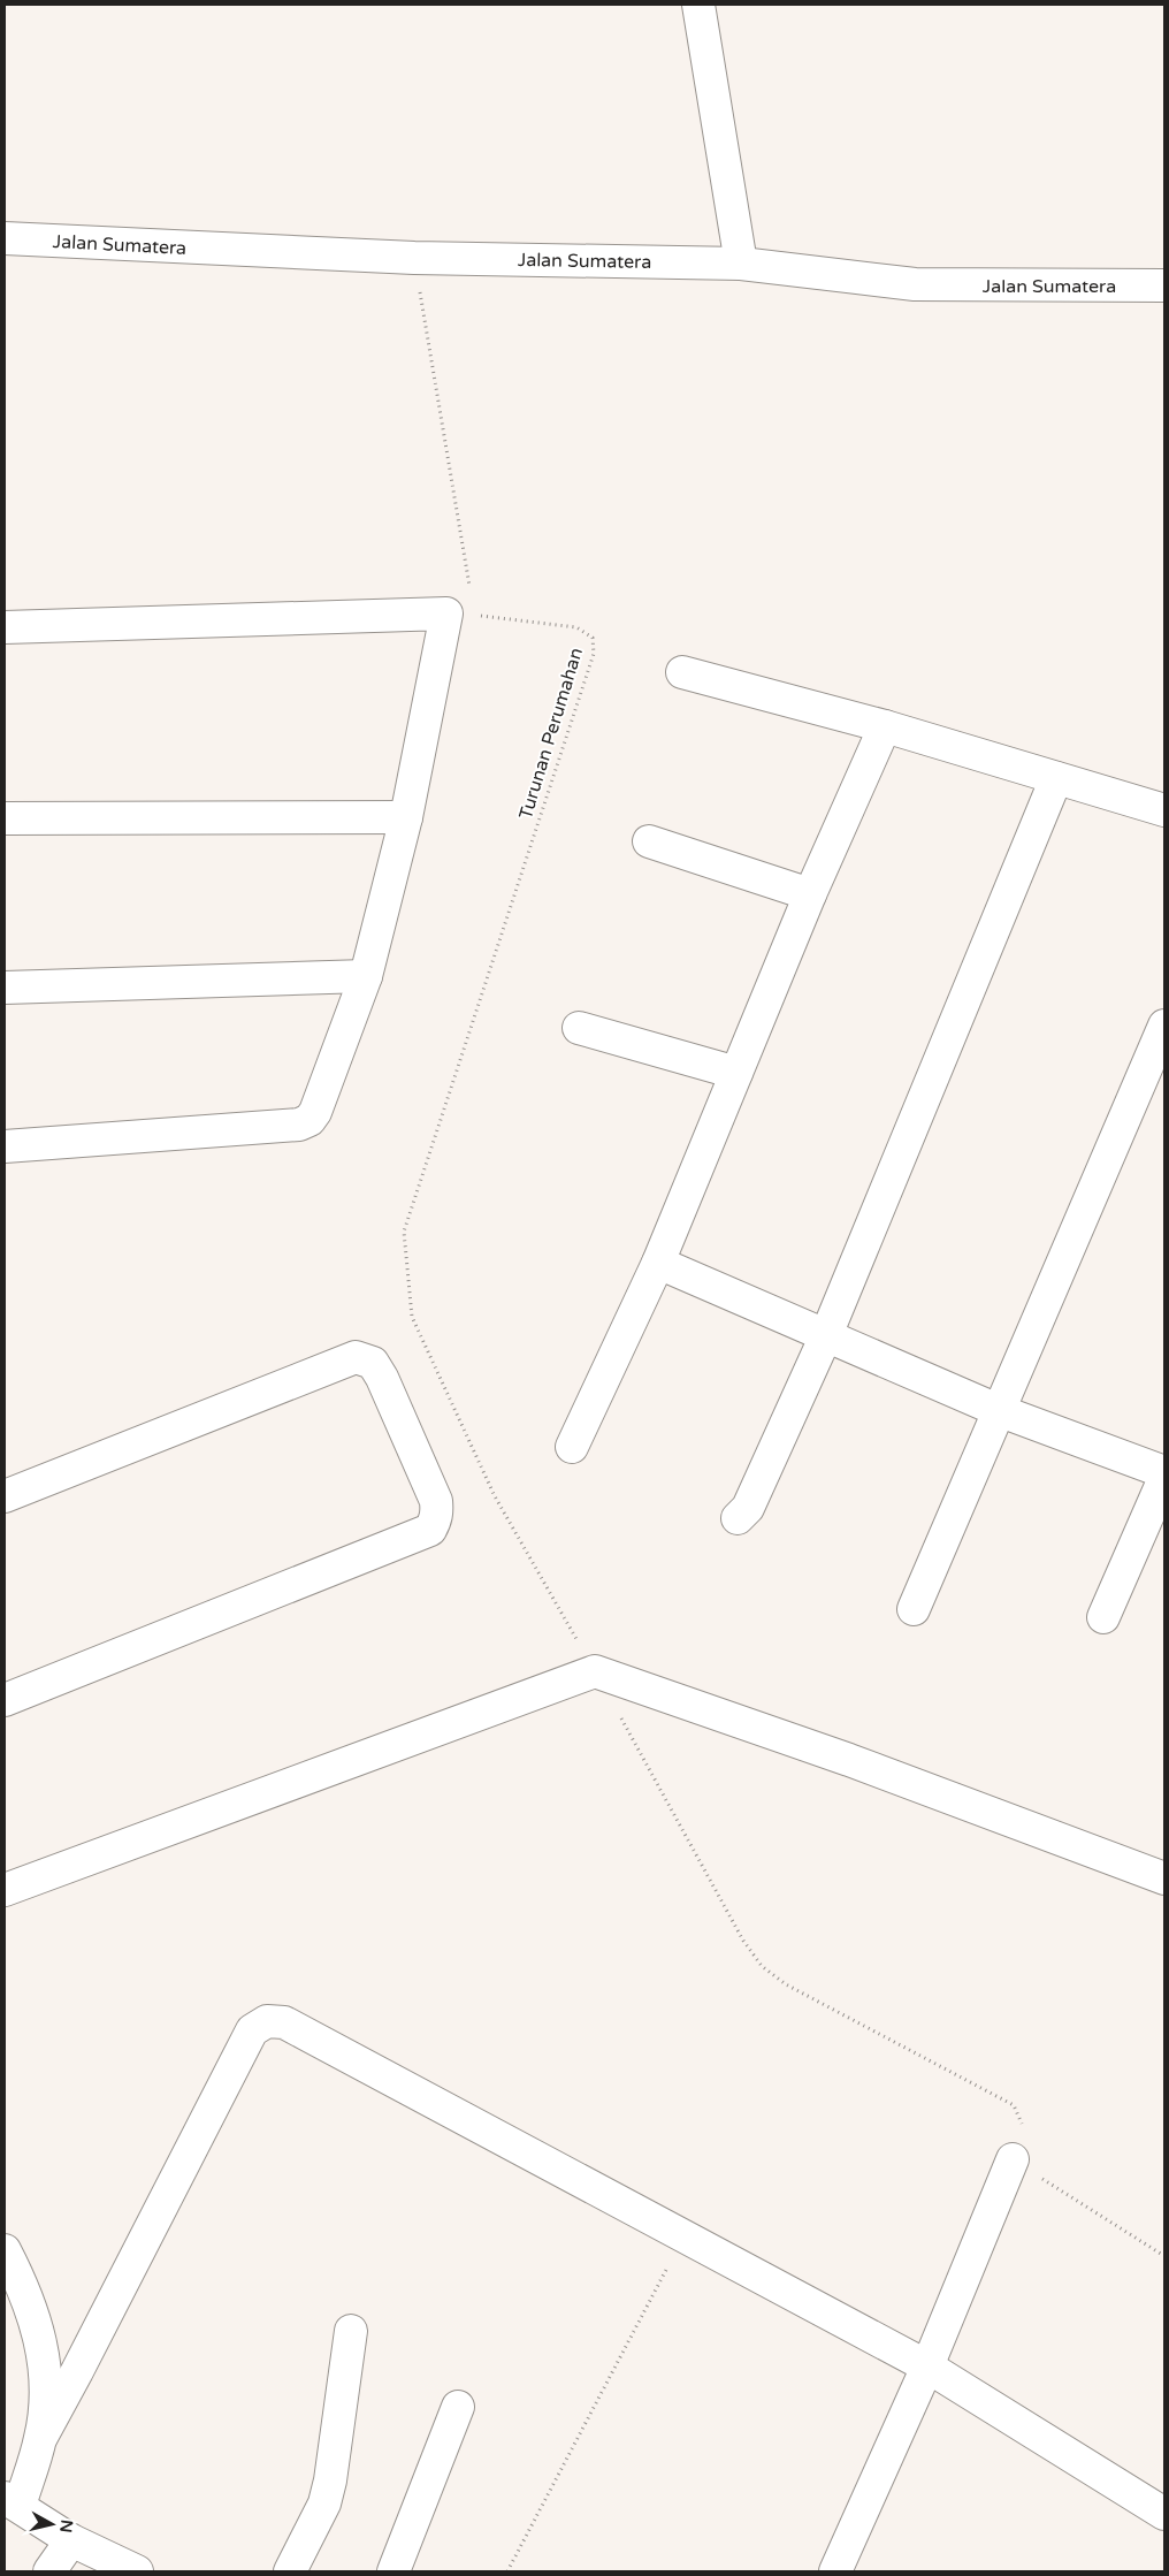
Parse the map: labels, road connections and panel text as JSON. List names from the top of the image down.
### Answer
{
  "streets": {
    "street": ["Jalan Sumatera"],
    "path": ["Turunan Perumahan"]
  },
  "north": "right"
}
